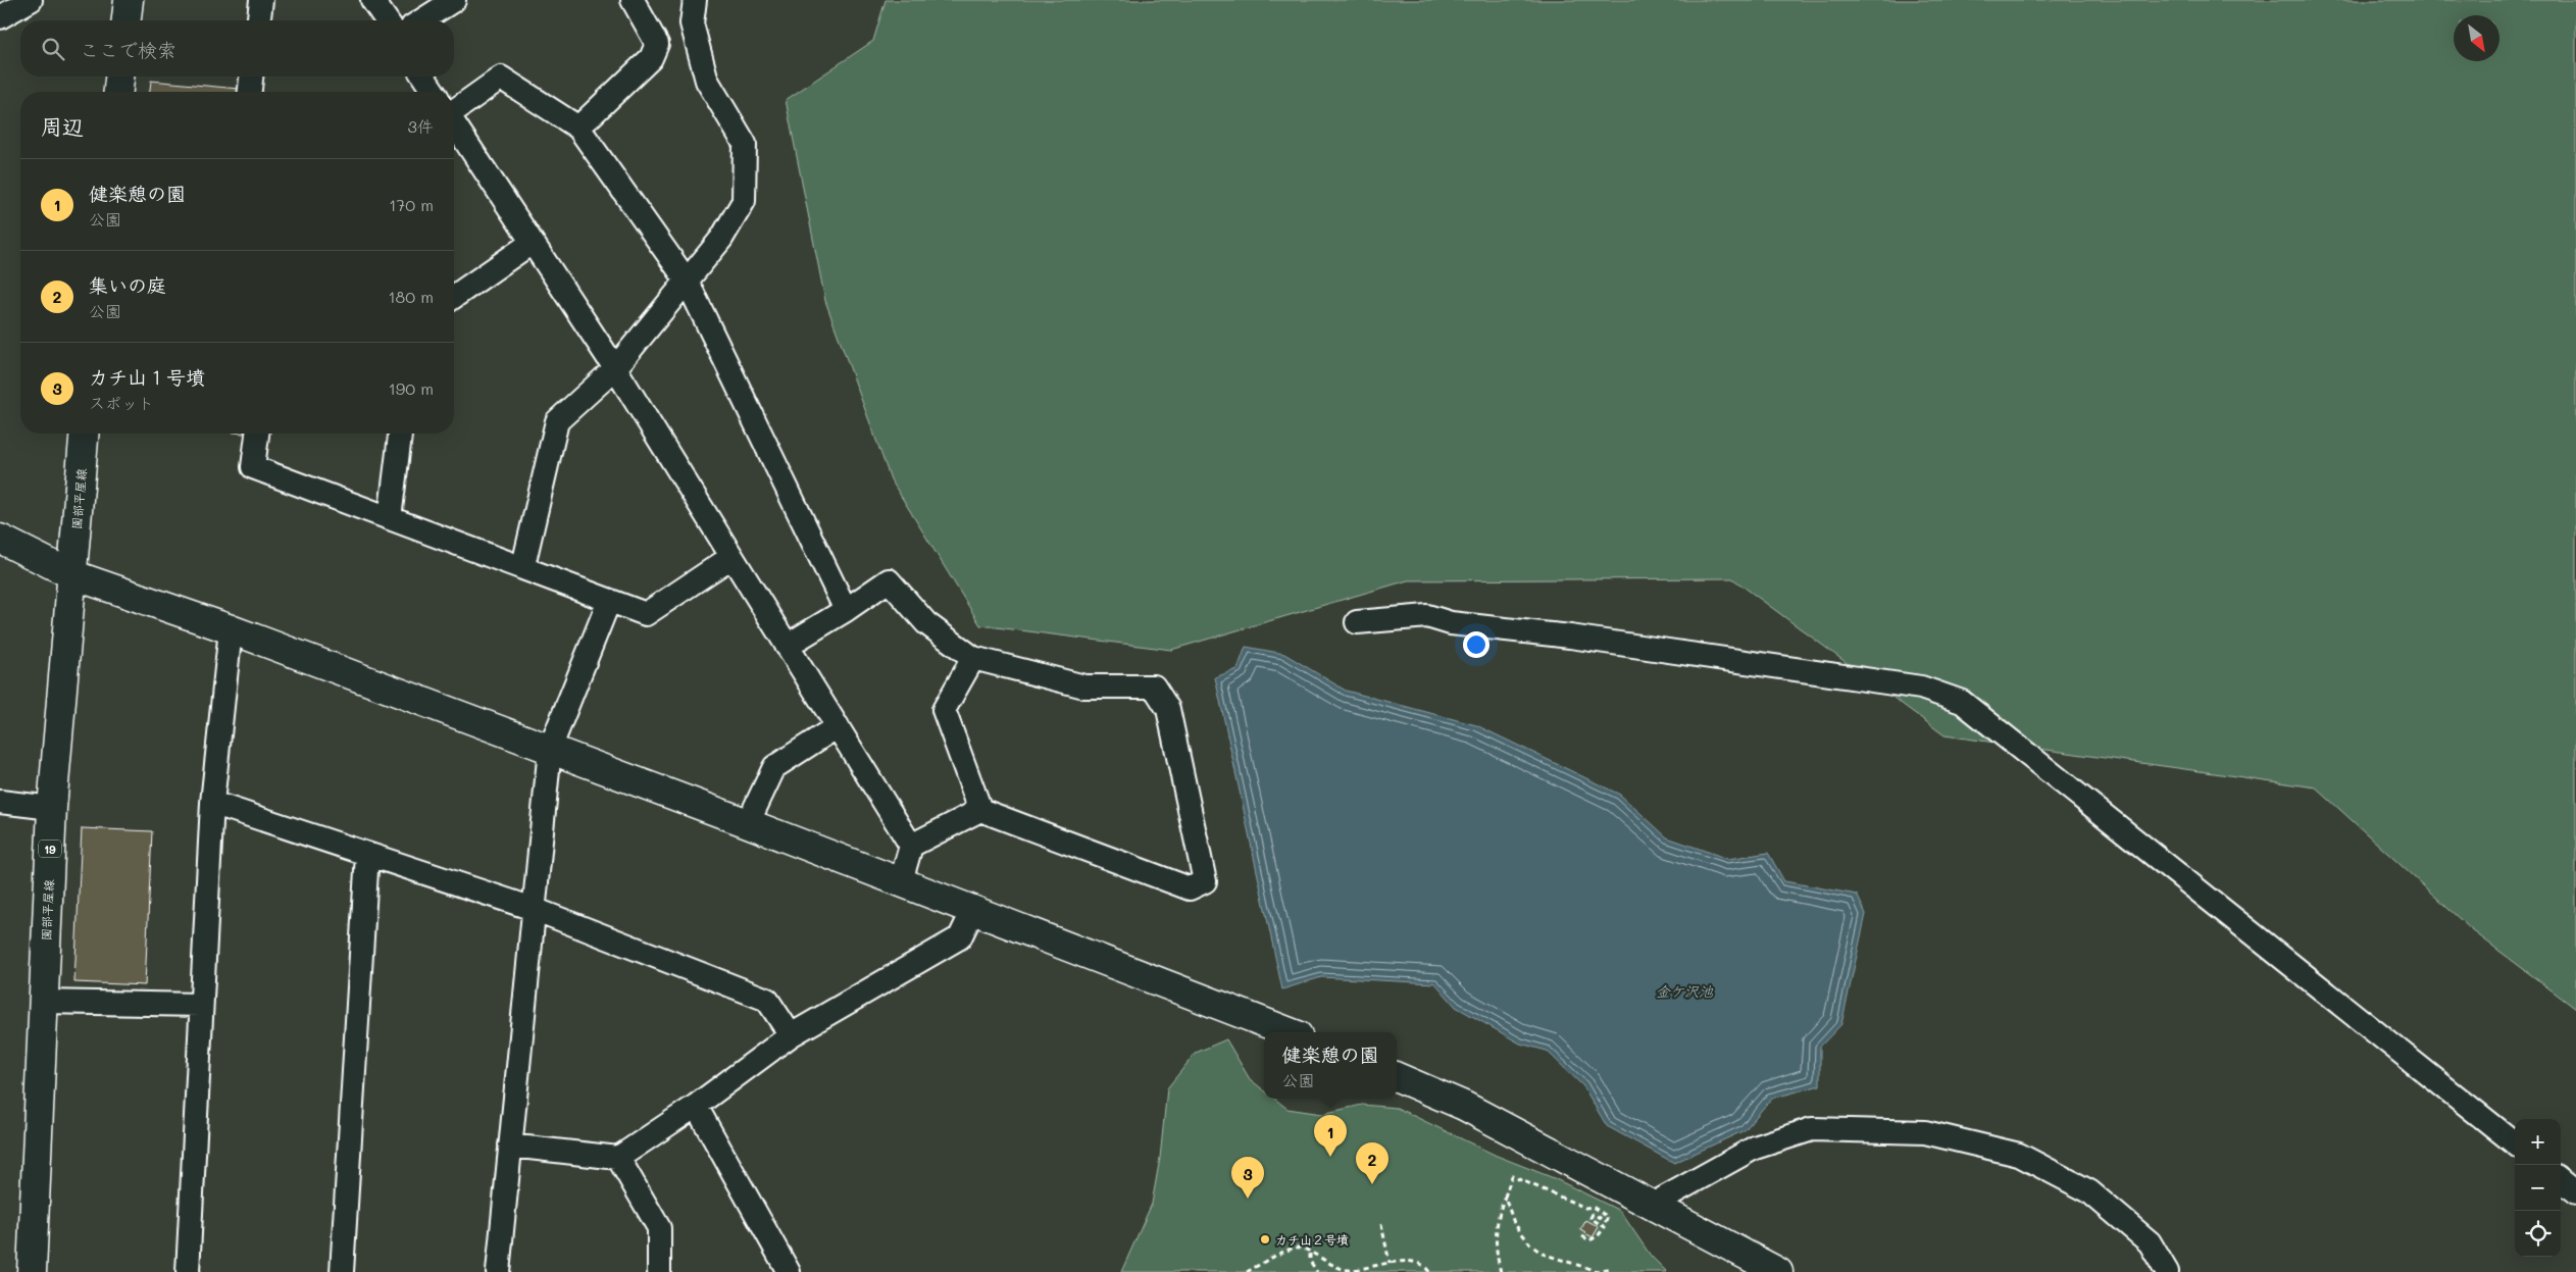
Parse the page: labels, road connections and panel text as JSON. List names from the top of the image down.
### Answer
{
  "streets": {
    "street": ["園部平屋線", "19"]
  },
  "water": ["金ケ沢池"],
  "places": ["カチ山２号墳"],
  "north": "bottom right",
  "page": {
    "search": "ここで検索",
    "heading": ["周辺", "3件"],
    "list": [
      {
        "mark": "1",
        "name": "健楽憩の園",
        "note": "公園",
        "value": "170 m"
      },
      {
        "mark": "2",
        "name": "集いの庭",
        "note": "公園",
        "value": "180 m"
      },
      {
        "mark": "3",
        "name": "カチ山１号墳",
        "note": "スポット",
        "value": "190 m"
      }
    ],
    "popup": ["健楽憩の園", "公園"],
    "pins": ["1", "2", "3"],
    "map_buttons": ["+", "−"]
  }
}
